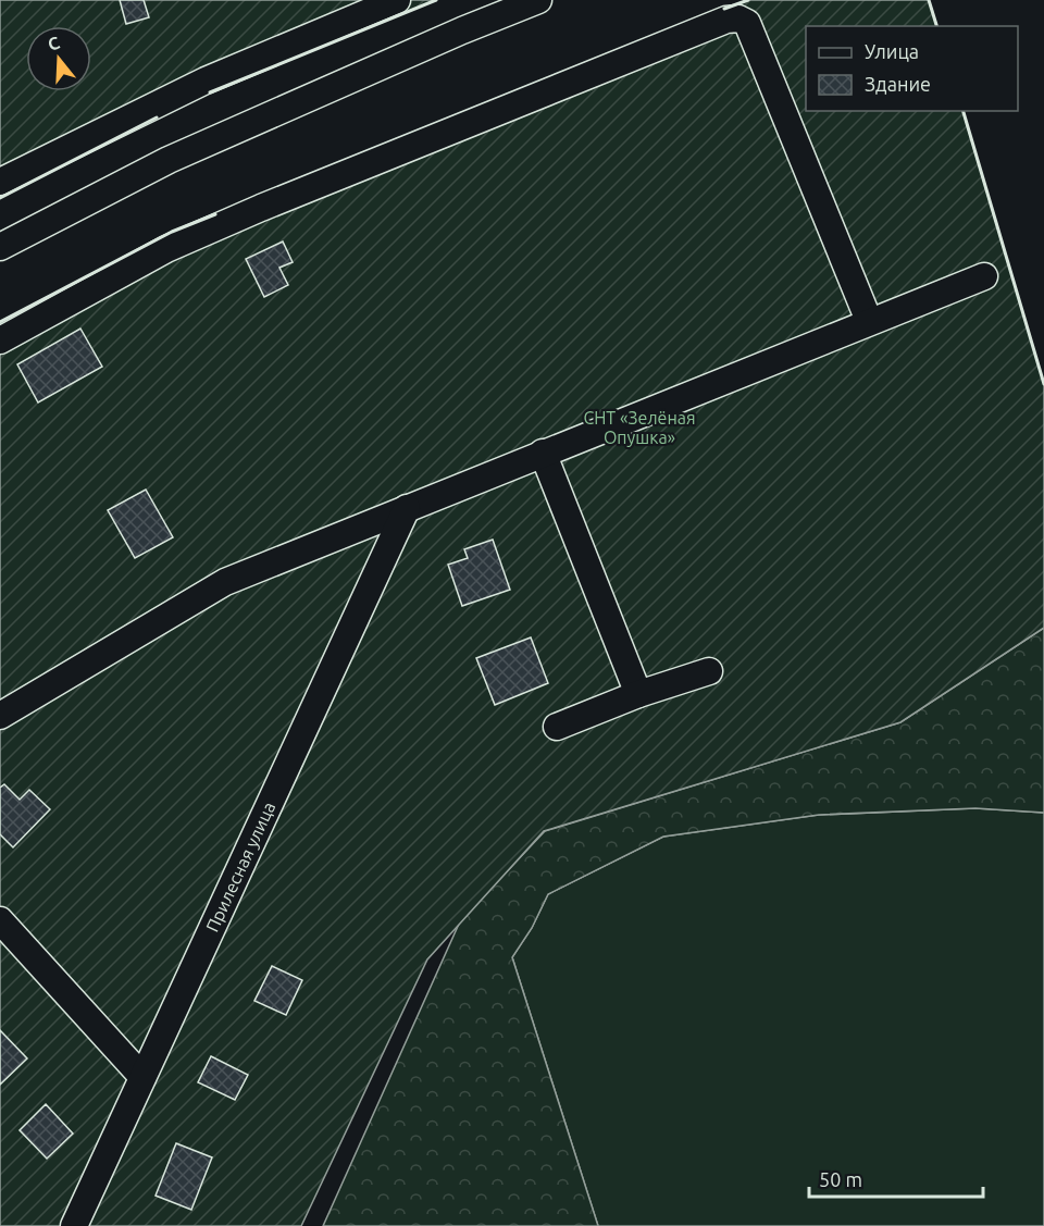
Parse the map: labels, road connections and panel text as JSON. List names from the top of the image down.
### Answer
{
  "streets": {
    "street": ["Прилесная улица"]
  },
  "parks": ["СНТ «Зелёная Опушка»"],
  "legend": ["Улица", "Здание"],
  "scale_bar": "50 m",
  "north": "top"
}
